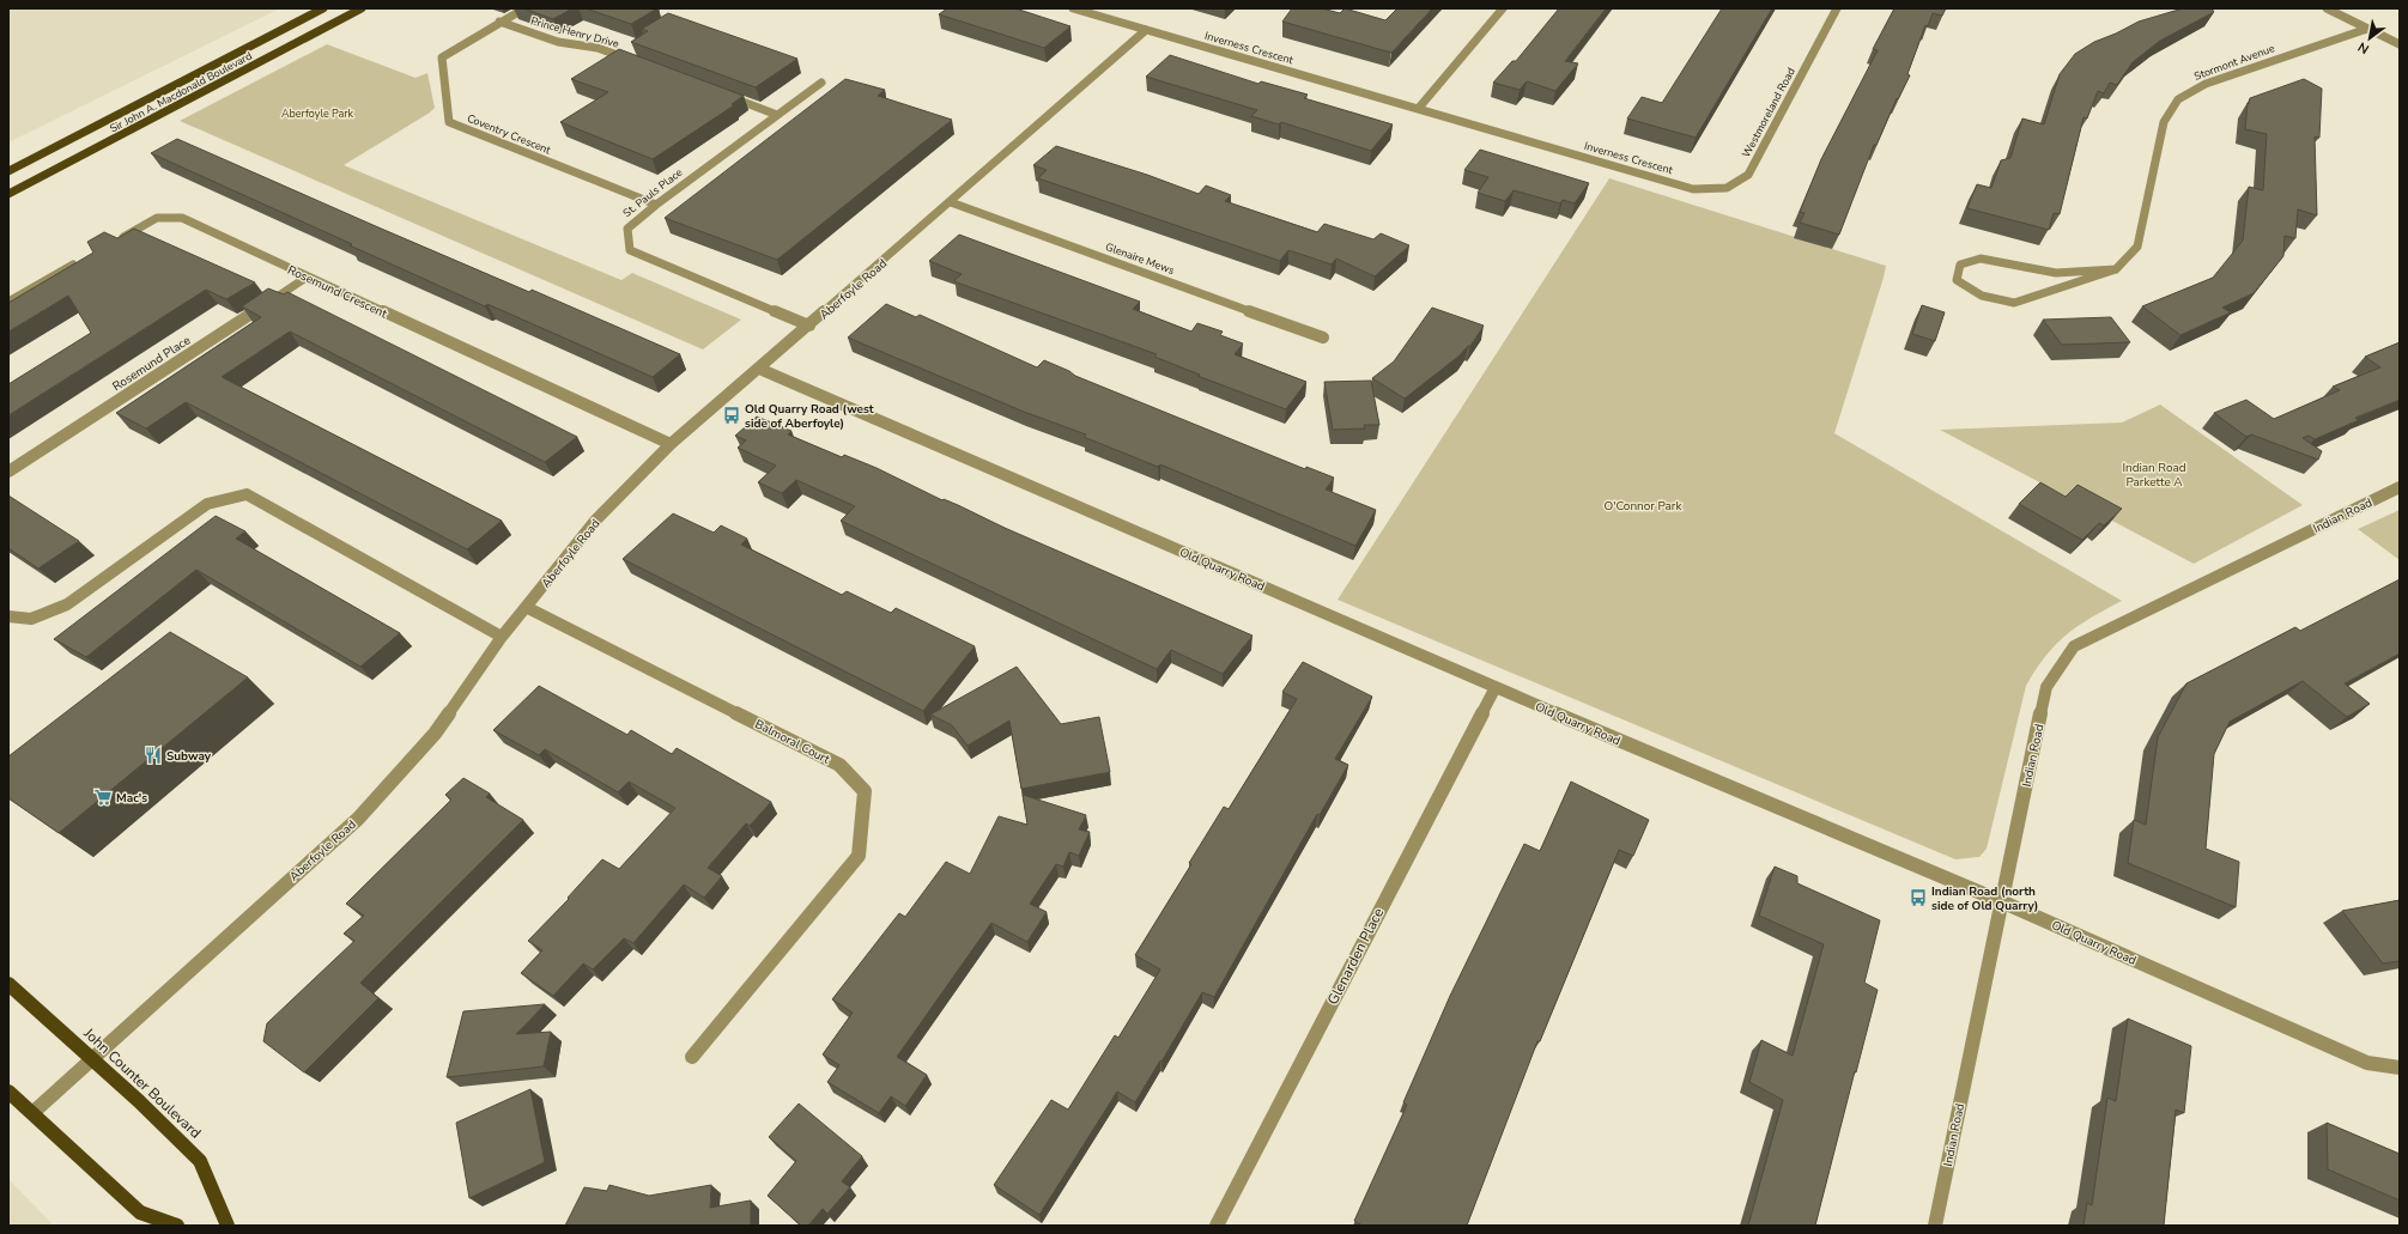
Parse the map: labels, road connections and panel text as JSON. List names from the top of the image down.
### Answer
{
  "streets": {
    "main road": ["Sir John A. Macdonald Boulevard", "John Counter Boulevard"],
    "street": [
      "Prince Henry Drive",
      "Inverness Crescent",
      "Stormont Avenue",
      "Westmoreland Road",
      "Coventry Crescent",
      "St. Pauls Place",
      "Glenaire Mews",
      "Aberfoyle Road",
      "Rosemund Crescent",
      "Rosemund Place",
      "Indian Road",
      "Old Quarry Road",
      "Balmoral Court",
      "Glenarden Place"
    ]
  },
  "crossings": [
    ["Prince Henry Drive", "Coventry Crescent"],
    ["Inverness Crescent", "Westmoreland Road"],
    ["Inverness Crescent", "Aberfoyle Road"],
    ["Coventry Crescent", "St. Pauls Place"],
    ["St. Pauls Place", "Aberfoyle Road"],
    ["Glenaire Mews", "Aberfoyle Road"],
    ["Aberfoyle Road", "Rosemund Crescent"],
    ["Aberfoyle Road", "Old Quarry Road"],
    ["Aberfoyle Road", "Balmoral Court"],
    ["Aberfoyle Road", "John Counter Boulevard"],
    ["Rosemund Crescent", "Rosemund Place"],
    ["Indian Road", "Old Quarry Road"],
    ["Old Quarry Road", "Glenarden Place"]
  ],
  "parks": ["Aberfoyle Park", "Indian Road Parkette A", "O'Connor Park"],
  "places": {
    "bus stop": ["Old Quarry Road (west side of Aberfoyle)", "Indian Road (north side of Old Quarry)"],
    "restaurant": ["Subway"],
    "supermarket": ["Mac's"]
  },
  "north": "bottom left"
}
